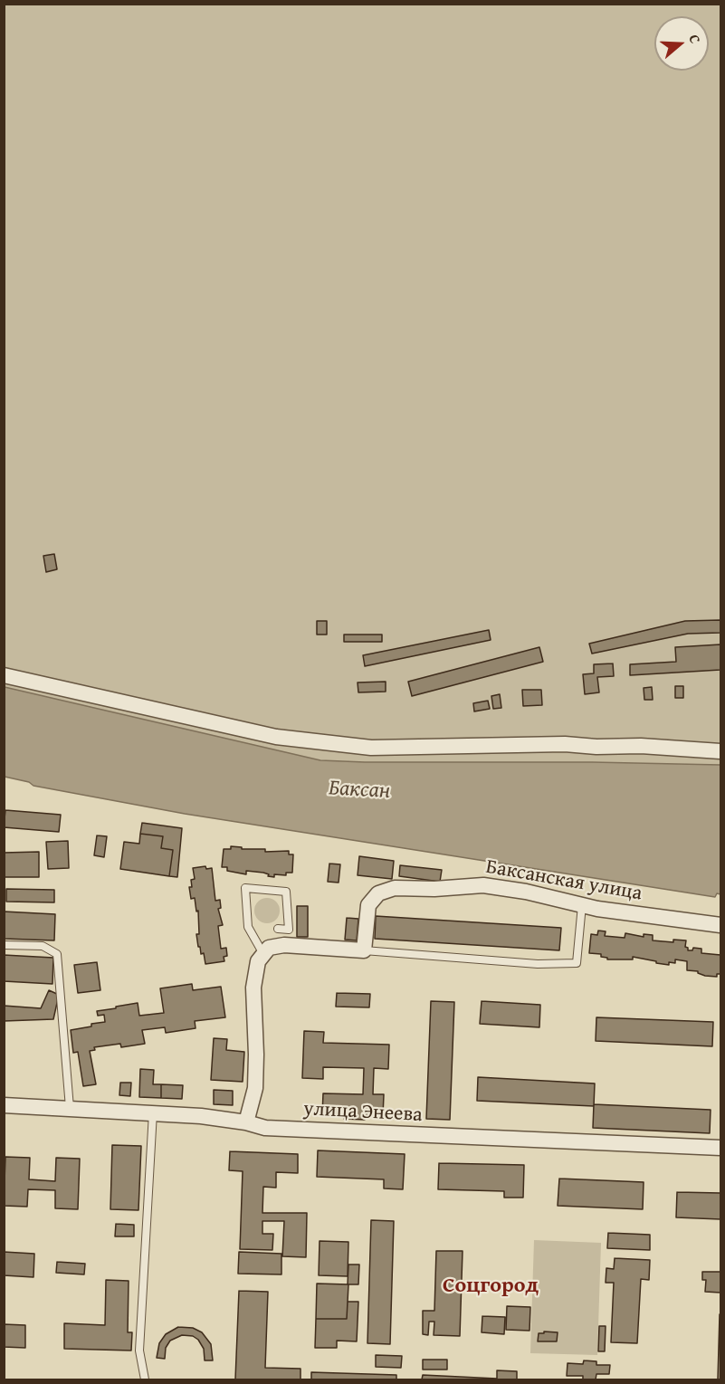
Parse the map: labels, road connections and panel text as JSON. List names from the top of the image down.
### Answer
{
  "streets": {
    "street": ["Баксанская улица", "улица Энеева"]
  },
  "districts": ["Соцгород"],
  "water": ["Баксан"],
  "north": "right"
}
